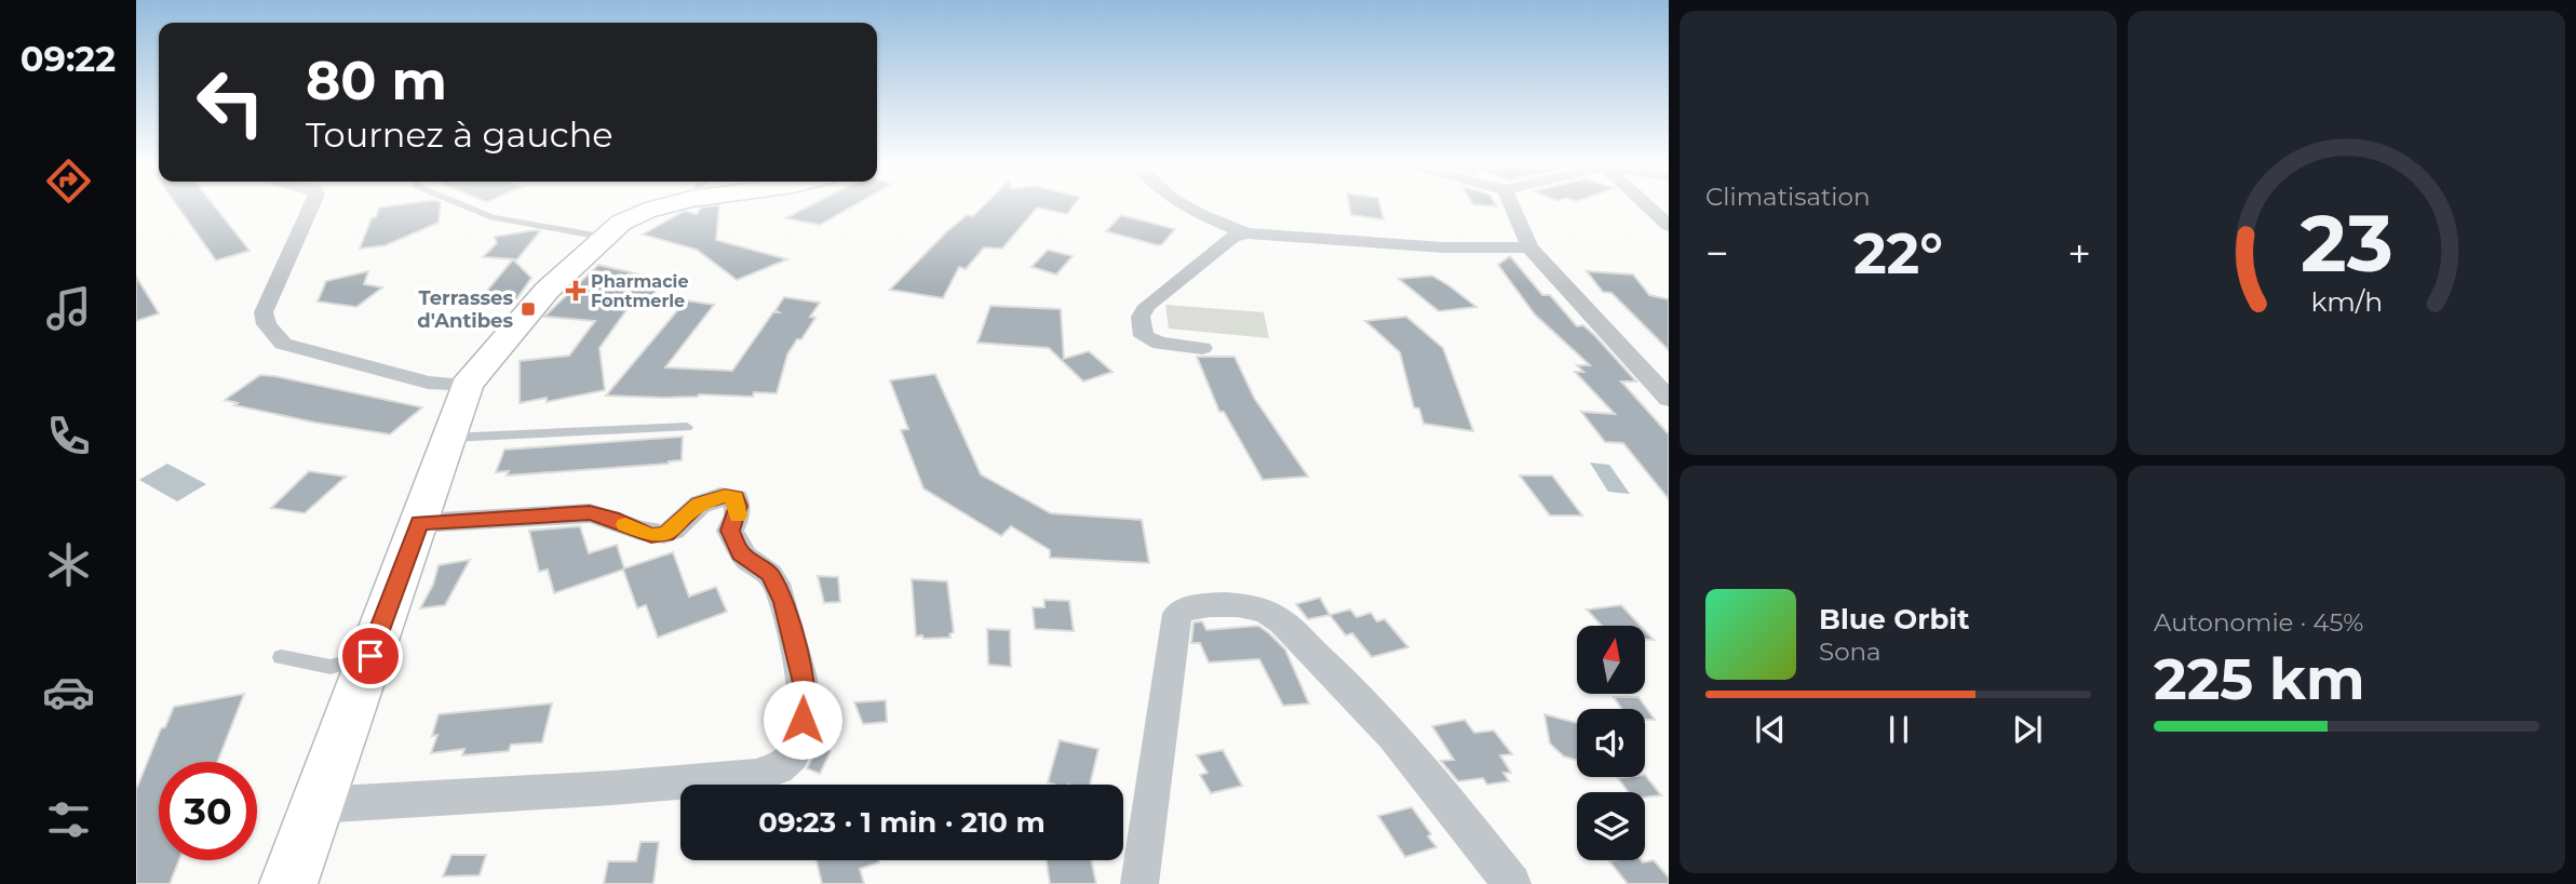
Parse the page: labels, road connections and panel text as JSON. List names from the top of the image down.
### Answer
{
  "places": {
    "health": ["Pharmacie Fontmerle"],
    "transit": ["Terrasses d'Antibes"]
  },
  "north": "top",
  "page": {
    "tabs": "09:22",
    "tile": [
      "Climatisation",
      ["Autonomie · 45%", "225 km"]
    ],
    "turn": ["80 m", "Tournez à gauche"],
    "heat": ["−", "22°", "+"],
    "song": ["Blue Orbit", "Sona"],
    "limit": "30",
    "trip": "09:23 · 1 min · 210 m",
    "gauge": ["23", "km/h"]
  }
}
